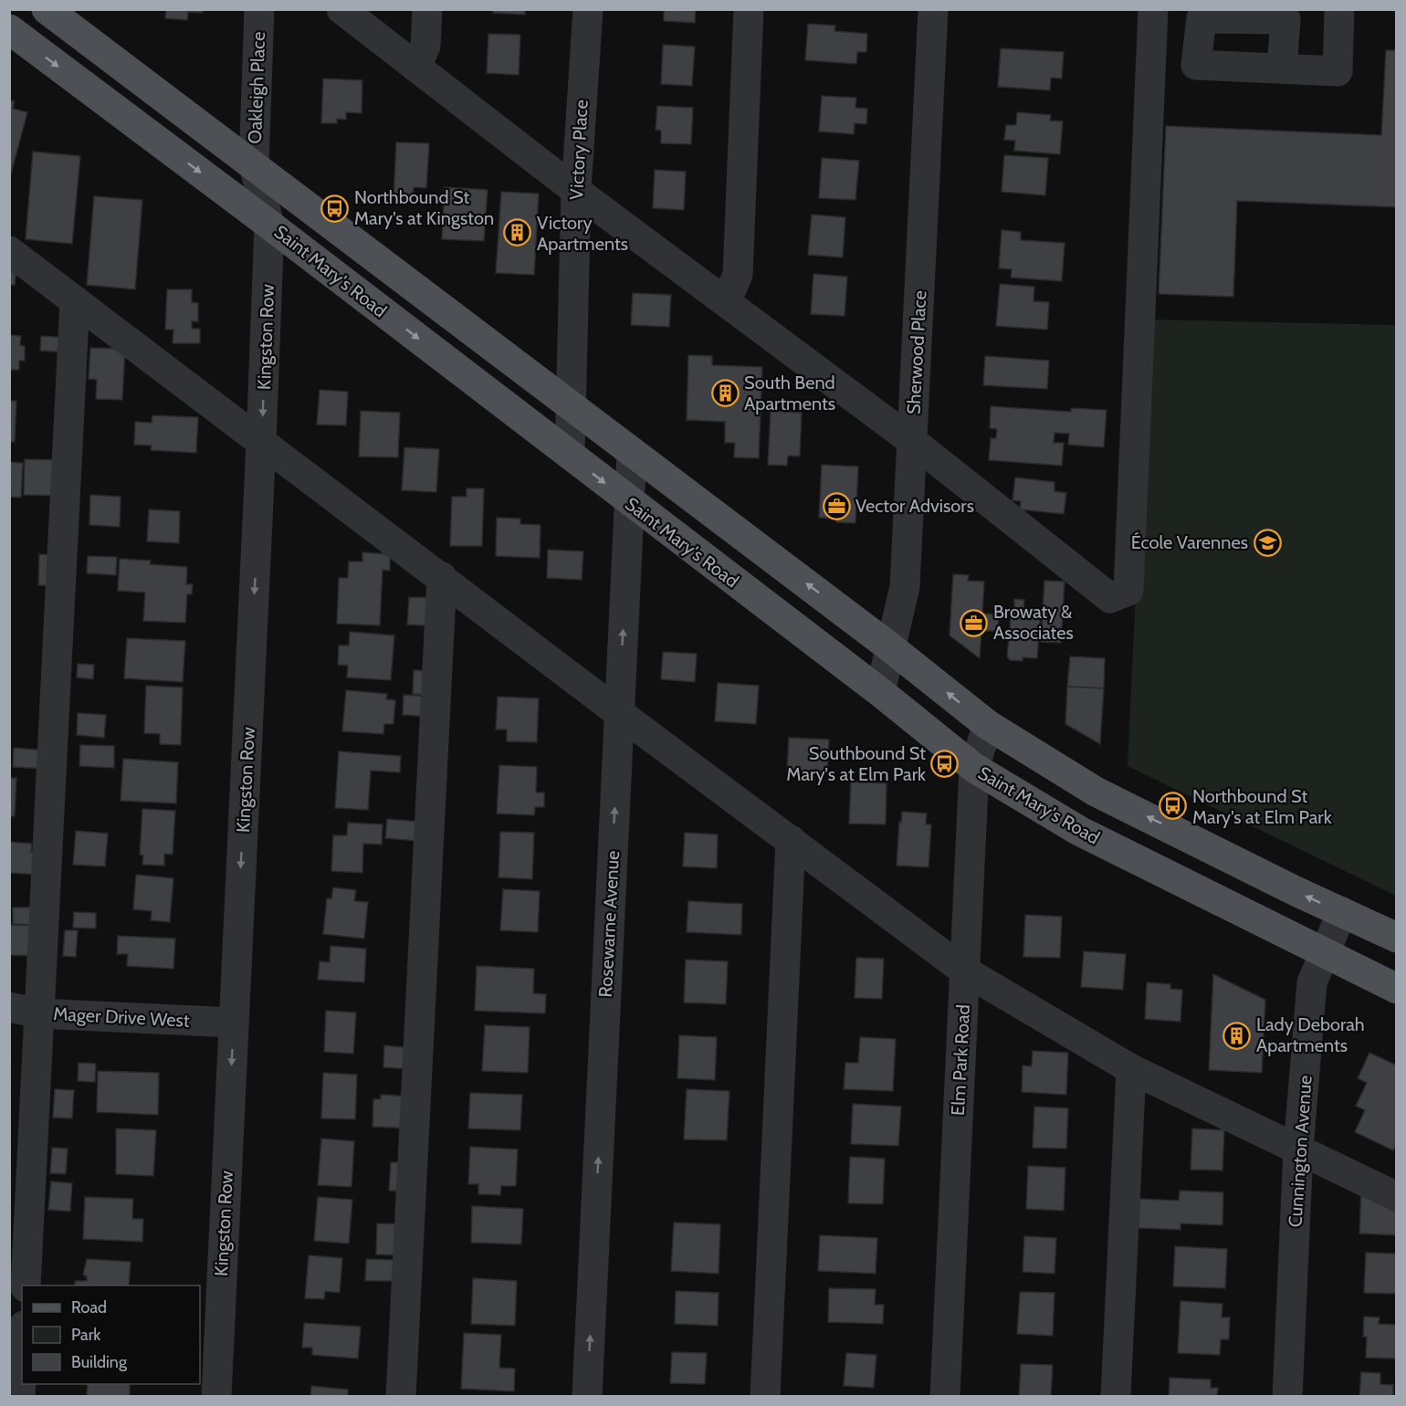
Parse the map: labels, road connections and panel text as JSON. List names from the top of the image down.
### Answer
{
  "streets": {
    "main road": ["Saint Mary's Road"],
    "street": [
      "Oakleigh Place",
      "Victory Place",
      "Kingston Row",
      "Sherwood Place",
      "Rosewarne Avenue",
      "Mager Drive West",
      "Elm Park Road",
      "Cunnington Avenue"
    ]
  },
  "crossings": [
    ["Oakleigh Place", "Saint Mary's Road"],
    ["Oakleigh Place", "Kingston Row"],
    ["Victory Place", "Saint Mary's Road"],
    ["Saint Mary's Road", "Kingston Row"],
    ["Saint Mary's Road", "Sherwood Place"],
    ["Saint Mary's Road", "Rosewarne Avenue"],
    ["Saint Mary's Road", "Elm Park Road"],
    ["Saint Mary's Road", "Cunnington Avenue"],
    ["Kingston Row", "Mager Drive West"]
  ],
  "places": {
    "bus stop": ["Northbound St Mary's at Kingston", "Southbound St Mary's at Elm Park", "Northbound St Mary's at Elm Park"],
    "building": ["Victory Apartments", "South Bend Apartments", "Lady Deborah Apartments"],
    "office": ["Vector Advisors", "Browaty & Associates"],
    "school or university": ["École Varennes"]
  },
  "legend": ["Road", "Park", "Building"]
}
